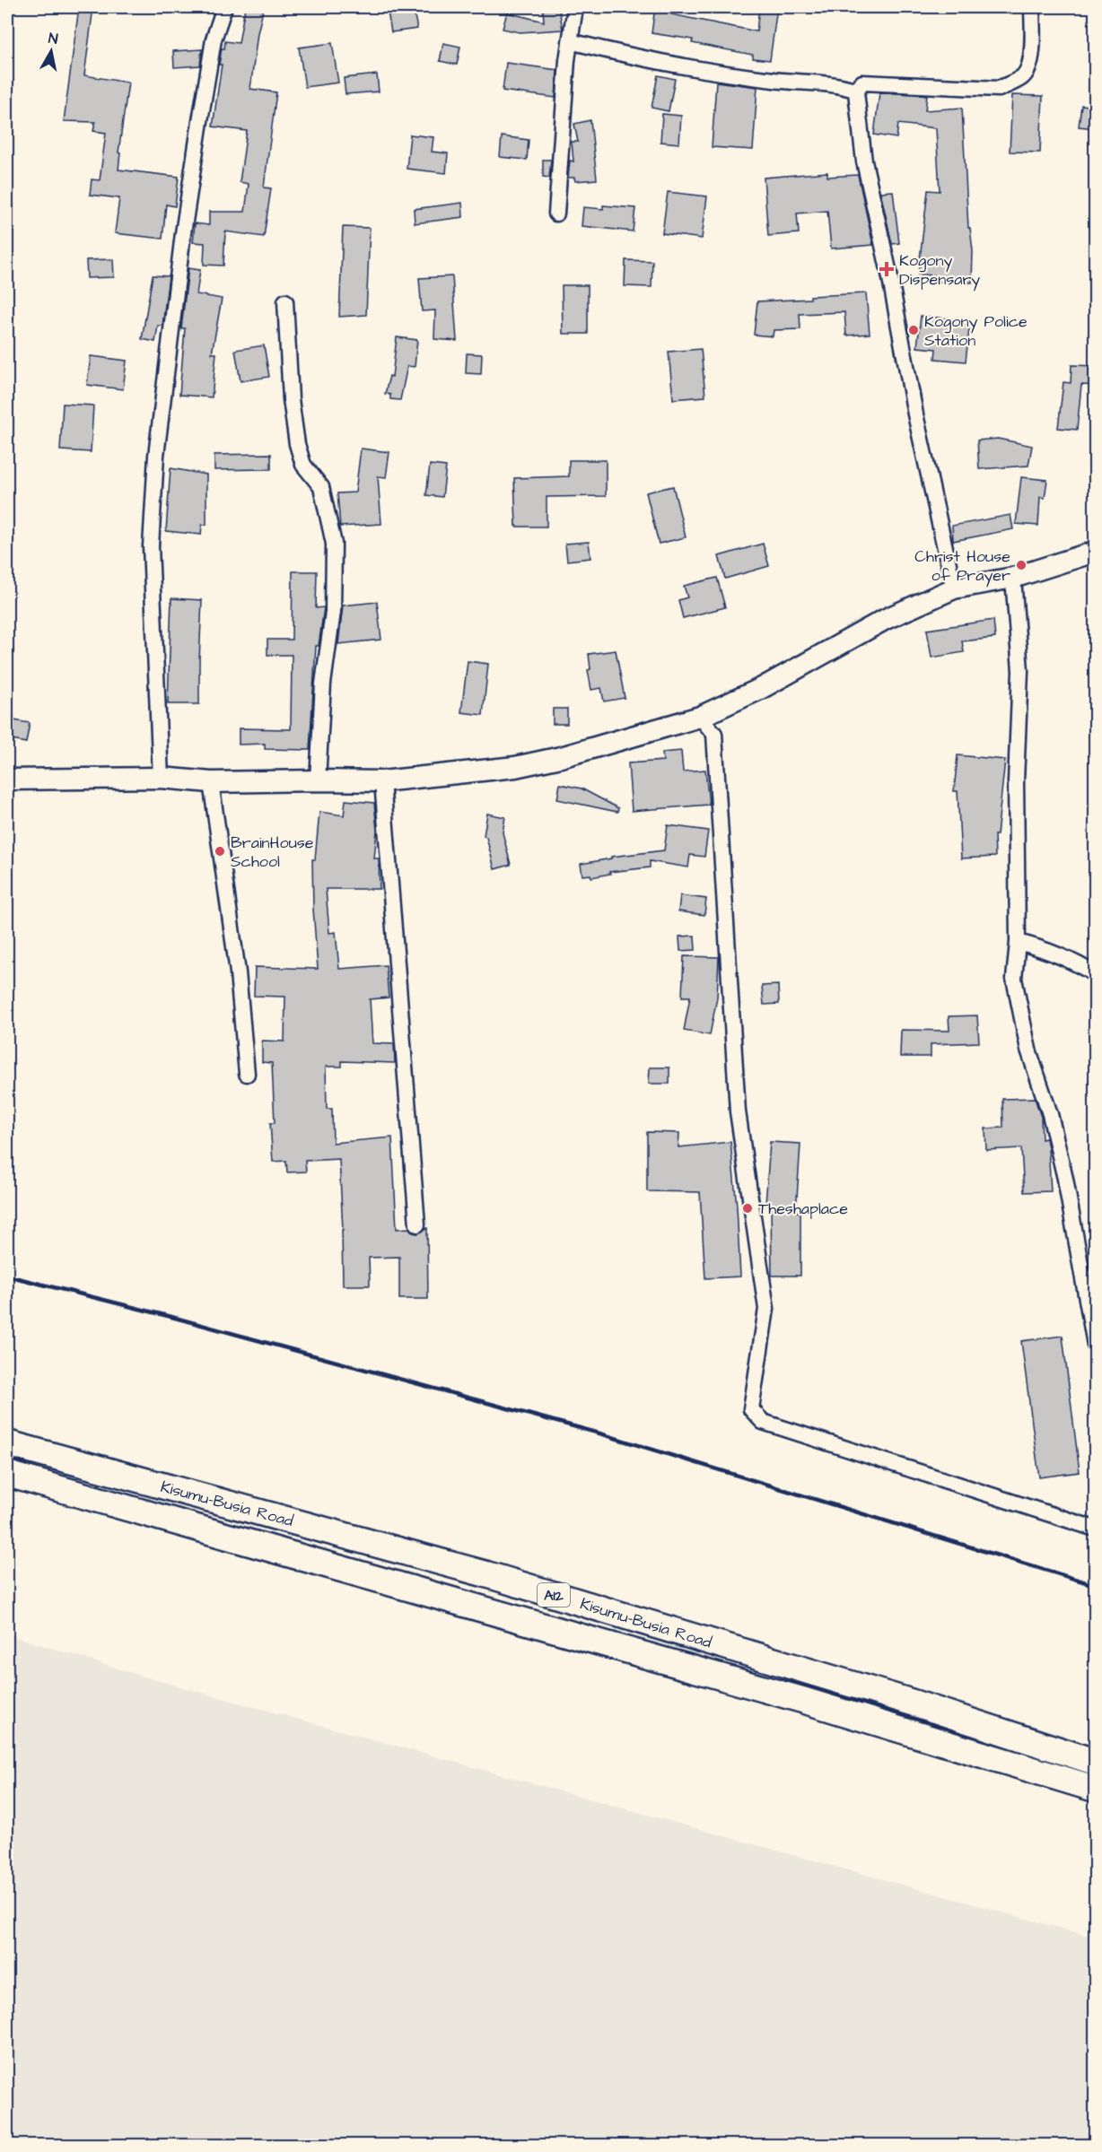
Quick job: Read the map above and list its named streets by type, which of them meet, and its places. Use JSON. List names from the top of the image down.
{
  "streets": {
    "highway": ["Kisumu-Busia Road", "A12"]
  },
  "places": {
    "health": ["Kogony Dispensary"],
    "other": [
      "Kogony Police Station",
      "Christ House of Prayer",
      "BrainHouse School",
      "Theshaplace"
    ]
  },
  "north": "top"
}
